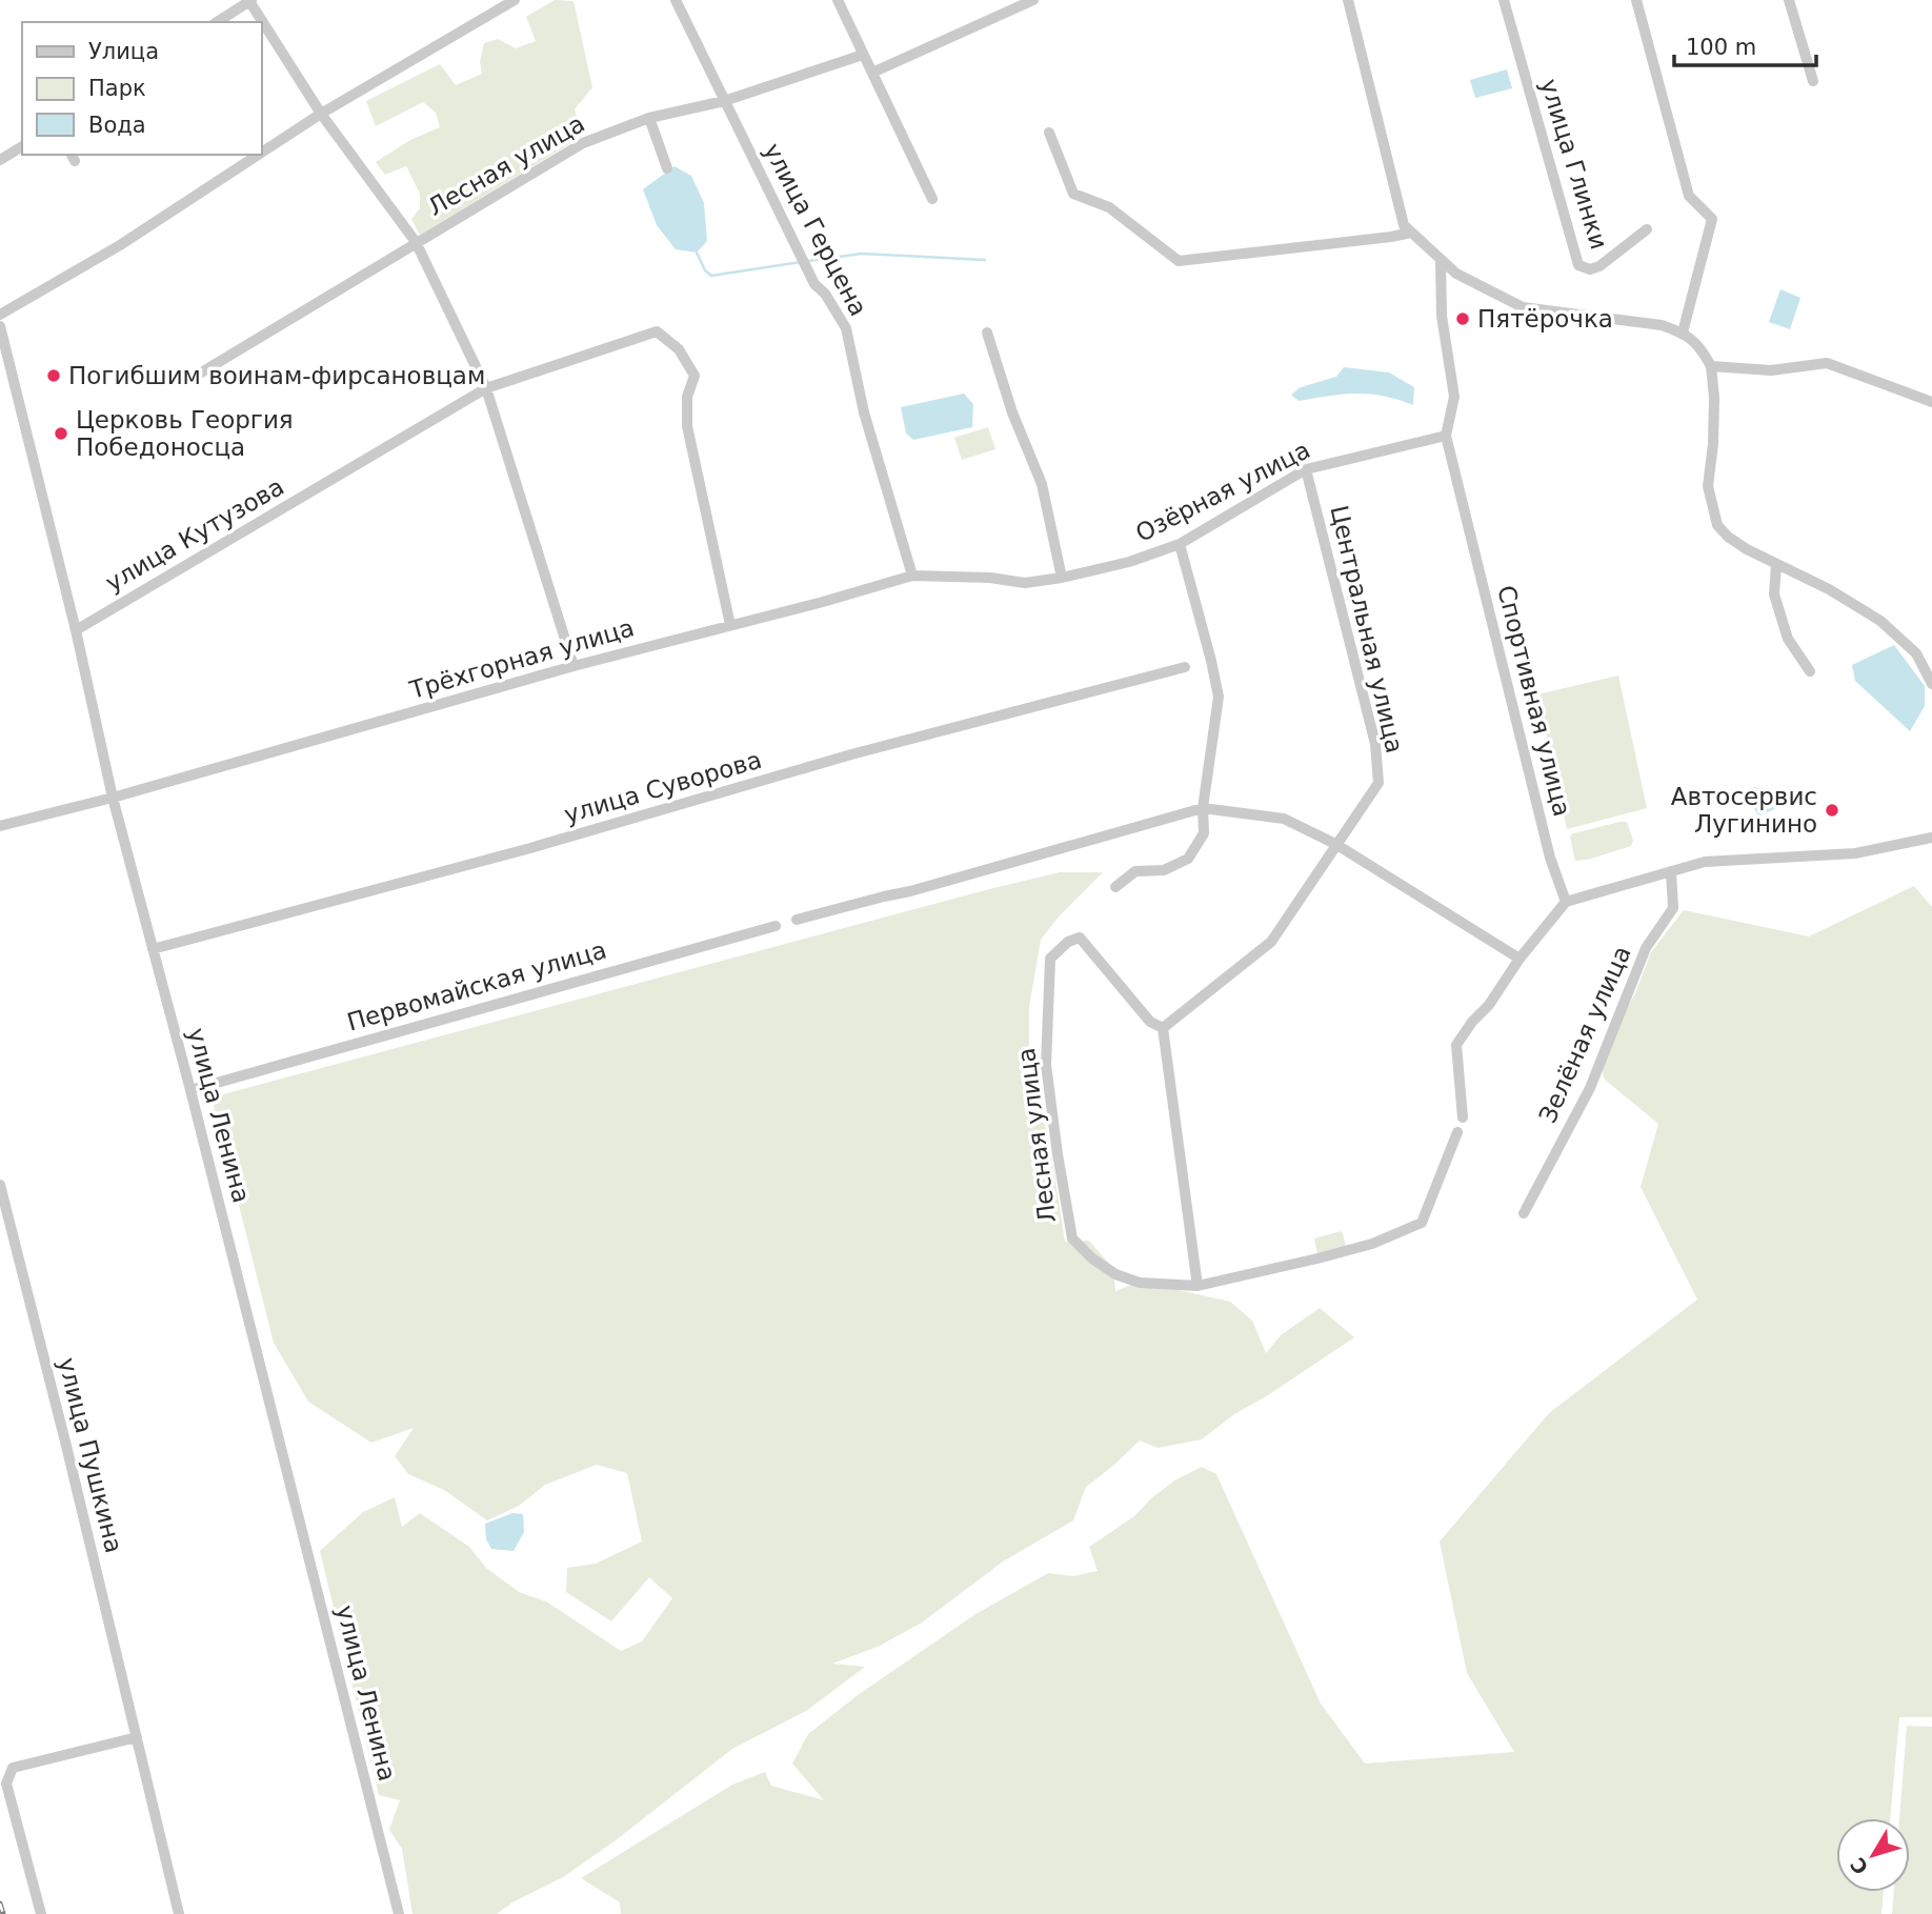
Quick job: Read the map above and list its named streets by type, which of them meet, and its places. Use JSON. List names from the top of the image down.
{
  "streets": {
    "street": [
      "улица Глинки",
      "Лесная улица",
      "улица Герцена",
      "Озёрная улица",
      "улица Кутузова",
      "Центральная улица",
      "Трёхгорная улица",
      "Спортивная улица",
      "улица Суворова",
      "Первомайская улица",
      "Зелёная улица",
      "улица Ленина",
      "улица Пушкина"
    ]
  },
  "crossings": [
    ["Лесная улица", "улица Герцена"],
    ["Лесная улица", "Центральная улица"],
    ["улица Герцена", "Трёхгорная улица"],
    ["Озёрная улица", "Центральная улица"],
    ["Озёрная улица", "Трёхгорная улица"],
    ["Озёрная улица", "Спортивная улица"],
    ["улица Кутузова", "Трёхгорная улица"],
    ["улица Кутузова", "улица Ленина"],
    ["Трёхгорная улица", "улица Ленина"],
    ["улица Суворова", "улица Ленина"],
    ["Первомайская улица", "улица Ленина"]
  ],
  "places": [
    "Пятёрочка",
    "Погибшим воинам-фирсановцам",
    "Церковь Георгия Победоносца",
    "Автосервис Лугинино"
  ],
  "legend": ["Улица", "Парк", "Вода"],
  "scale_bar": "100 m",
  "north": "bottom left"
}
